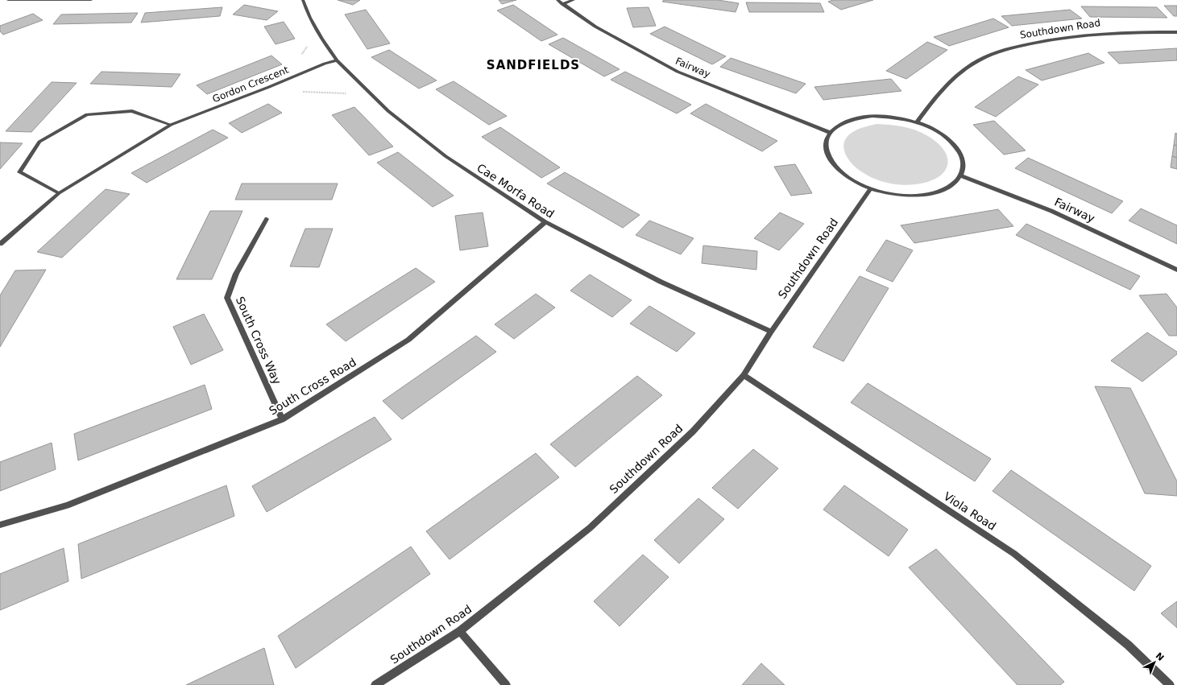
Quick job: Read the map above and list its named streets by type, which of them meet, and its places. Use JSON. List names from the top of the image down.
{
  "streets": {
    "street": [
      "Southdown Road",
      "Fairway",
      "Gordon Crescent",
      "Cae Morfa Road",
      "South Cross Way",
      "South Cross Road",
      "Viola Road"
    ]
  },
  "crossings": [
    ["Southdown Road", "Fairway"],
    ["Southdown Road", "Cae Morfa Road"],
    ["Southdown Road", "Viola Road"],
    ["Gordon Crescent", "Cae Morfa Road"],
    ["Cae Morfa Road", "South Cross Road"],
    ["South Cross Way", "South Cross Road"]
  ],
  "districts": ["SANDFIELDS"],
  "north": "top right"
}
